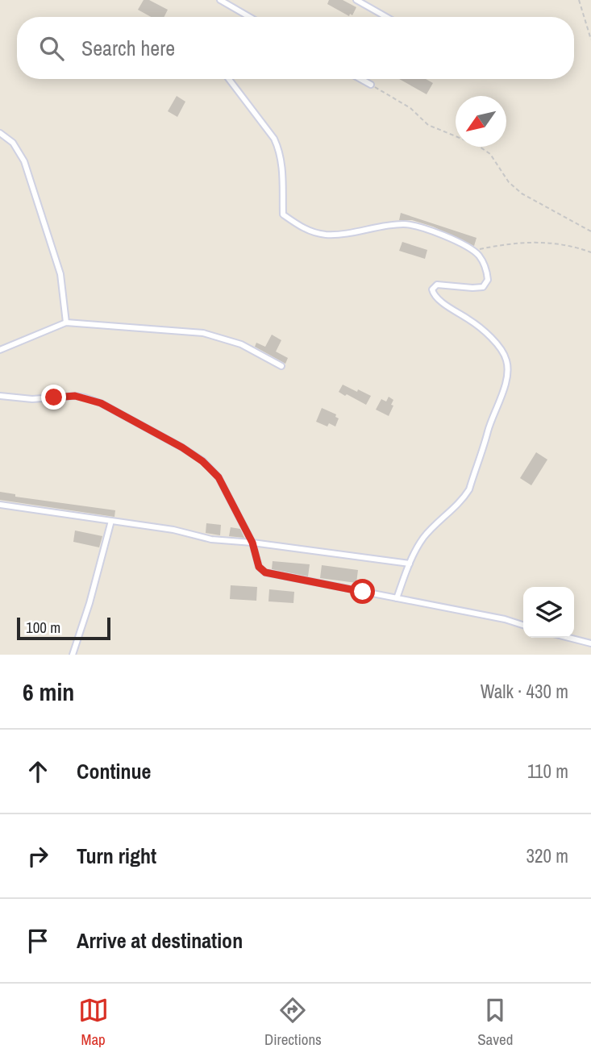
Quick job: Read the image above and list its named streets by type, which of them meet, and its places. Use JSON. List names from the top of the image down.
{
  "scale_bar": "100 m",
  "north": "bottom left",
  "page": {
    "search": "Search here",
    "scale": "100 m",
    "heading": ["6 min", "Walk · 430 m"],
    "list": [
      ["Continue", "110 m"],
      ["Turn right", "320 m"],
      "Arrive at destination"
    ],
    "nav": ["Map", "Directions", "Saved"]
  }
}
